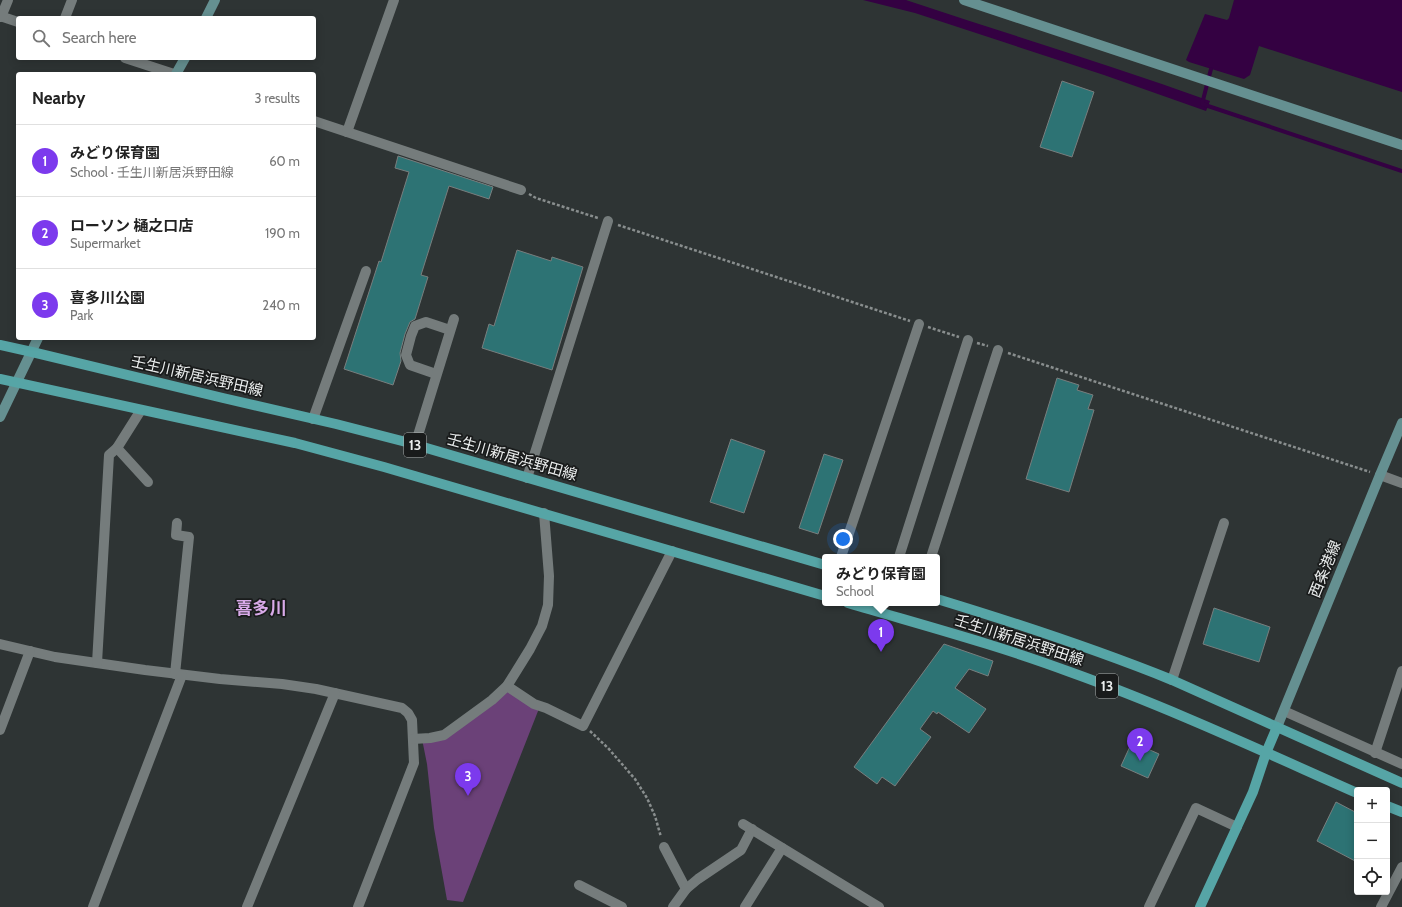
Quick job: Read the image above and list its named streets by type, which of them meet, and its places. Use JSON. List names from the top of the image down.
{
  "streets": {
    "main road": ["壬生川新居浜野田線", "13"],
    "street": ["西条港線"]
  },
  "crossings": [
    ["壬生川新居浜野田線", "西条港線"]
  ],
  "districts": ["喜多川"],
  "page": {
    "search": "Search here",
    "heading": ["Nearby", "3 results"],
    "list": [
      {
        "mark": "1",
        "name": "みどり保育園",
        "note": "School · 壬生川新居浜野田線",
        "value": "60 m"
      },
      {
        "mark": "2",
        "name": "ローソン 樋之口店",
        "note": "Supermarket",
        "value": "190 m"
      },
      {
        "mark": "3",
        "name": "喜多川公園",
        "note": "Park",
        "value": "240 m"
      }
    ],
    "popup": ["みどり保育園", "School"],
    "pins": ["1", "2", "3"],
    "map_buttons": ["+", "−"]
  }
}
